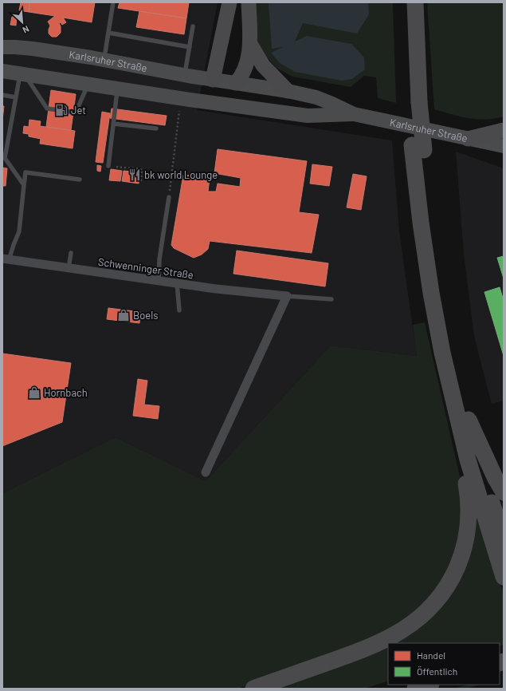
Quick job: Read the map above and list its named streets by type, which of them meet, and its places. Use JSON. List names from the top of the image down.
{
  "streets": {
    "main road": ["Karlsruher Straße"],
    "street": ["Schwenninger Straße"]
  },
  "places": {
    "fuel station": ["Jet"],
    "restaurant": ["bk world Lounge"],
    "shop": ["Boels", "Hornbach"]
  },
  "legend": ["Handel", "Öffentlich"],
  "north": "bottom right"
}
